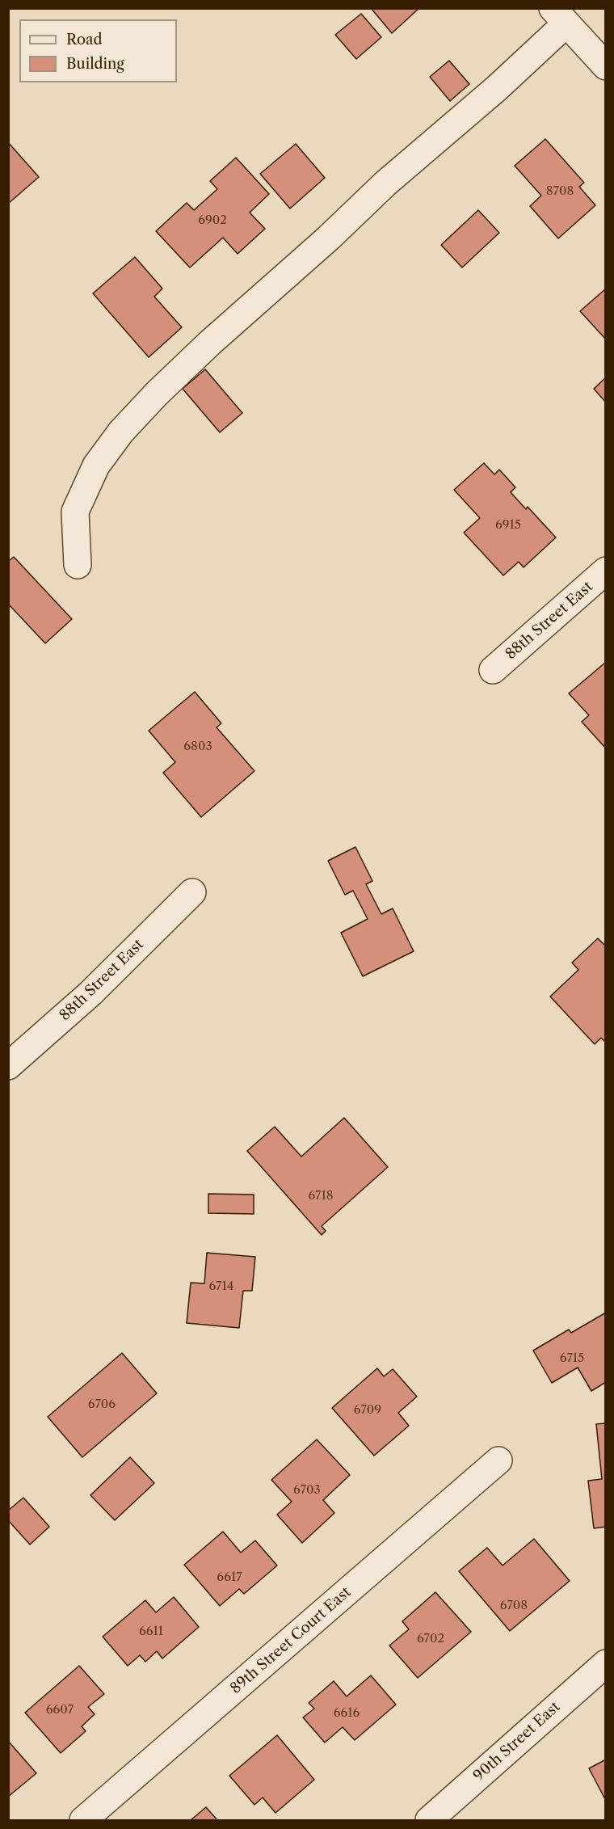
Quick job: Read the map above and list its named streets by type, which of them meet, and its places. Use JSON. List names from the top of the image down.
{
  "streets": {
    "street": ["88th Street East", "89th Street Court East", "90th Street East"]
  },
  "house_numbers": [
    "8708",
    "6902",
    "6915",
    "6803",
    "6718",
    "6714",
    "6715",
    "6706",
    "6709",
    "6703",
    "6617",
    "6708",
    "6611",
    "6702",
    "6607",
    "6616"
  ],
  "legend": ["Road", "Building"]
}
